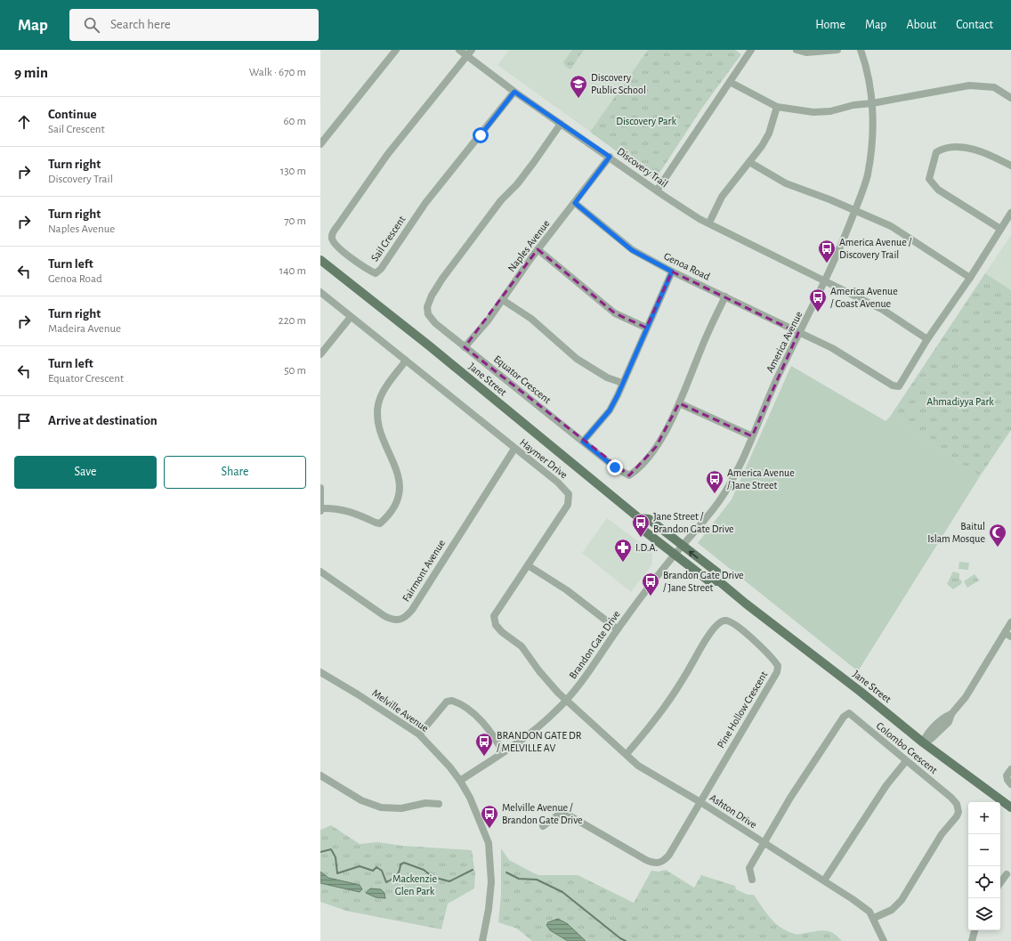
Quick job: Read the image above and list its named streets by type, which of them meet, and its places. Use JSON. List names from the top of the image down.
{
  "streets": {
    "main road": ["Jane Street"],
    "street": [
      "Discovery Trail",
      "Sail Crescent",
      "Naples Avenue",
      "Genoa Road",
      "America Avenue",
      "Equator Crescent",
      "Haymer Drive",
      "Fairmont Avenue",
      "Brandon Gate Drive",
      "Pine Hollow Crescent",
      "Melville Avenue",
      "Colombo Crescent",
      "Ashton Drive"
    ]
  },
  "crossings": [
    ["Discovery Trail", "Sail Crescent"],
    ["Discovery Trail", "Naples Avenue"],
    ["Discovery Trail", "Genoa Road"],
    ["Discovery Trail", "America Avenue"],
    ["Discovery Trail", "Equator Crescent"],
    ["Naples Avenue", "Genoa Road"],
    ["Naples Avenue", "Equator Crescent"],
    ["Genoa Road", "America Avenue"],
    ["Genoa Road", "Equator Crescent"],
    ["America Avenue", "Jane Street"],
    ["America Avenue", "Brandon Gate Drive"],
    ["Jane Street", "Brandon Gate Drive"],
    ["Haymer Drive", "Fairmont Avenue"],
    ["Haymer Drive", "Brandon Gate Drive"],
    ["Haymer Drive", "Ashton Drive"],
    ["Brandon Gate Drive", "Melville Avenue"],
    ["Brandon Gate Drive", "Ashton Drive"],
    ["Pine Hollow Crescent", "Ashton Drive"],
    ["Colombo Crescent", "Ashton Drive"]
  ],
  "parks": ["Discovery Park", "Ahmadiyya Park", "Mackenzie Glen Park"],
  "places": {
    "school or university": ["Discovery Public School"],
    "bus stop": [
      "America Avenue / Discovery Trail",
      "America Avenue / Coast Avenue",
      "America Avenue / Jane Street",
      "Jane Street / Brandon Gate Drive",
      "Brandon Gate Drive / Jane Street",
      "BRANDON GATE DR / MELVILLE AV",
      "Melville Avenue / Brandon Gate Drive"
    ],
    "mosque": ["Baitul Islam Mosque"],
    "pharmacy": ["I.D.A."]
  },
  "page": {
    "header": "Map",
    "search": "Search here",
    "nav": [
      "Home",
      "Map",
      "About",
      "Contact"
    ],
    "heading": ["9 min", "Walk · 670 m"],
    "list": [
      ["Continue", "Sail Crescent", "60 m"],
      ["Turn right", "Discovery Trail", "130 m"],
      ["Turn right", "Naples Avenue", "70 m"],
      ["Turn left", "Genoa Road", "140 m"],
      ["Turn right", "Madeira Avenue", "220 m"],
      ["Turn left", "Equator Crescent", "50 m"],
      "Arrive at destination"
    ],
    "buttons": ["Save", "Share"],
    "map_buttons": ["+", "−"]
  }
}
